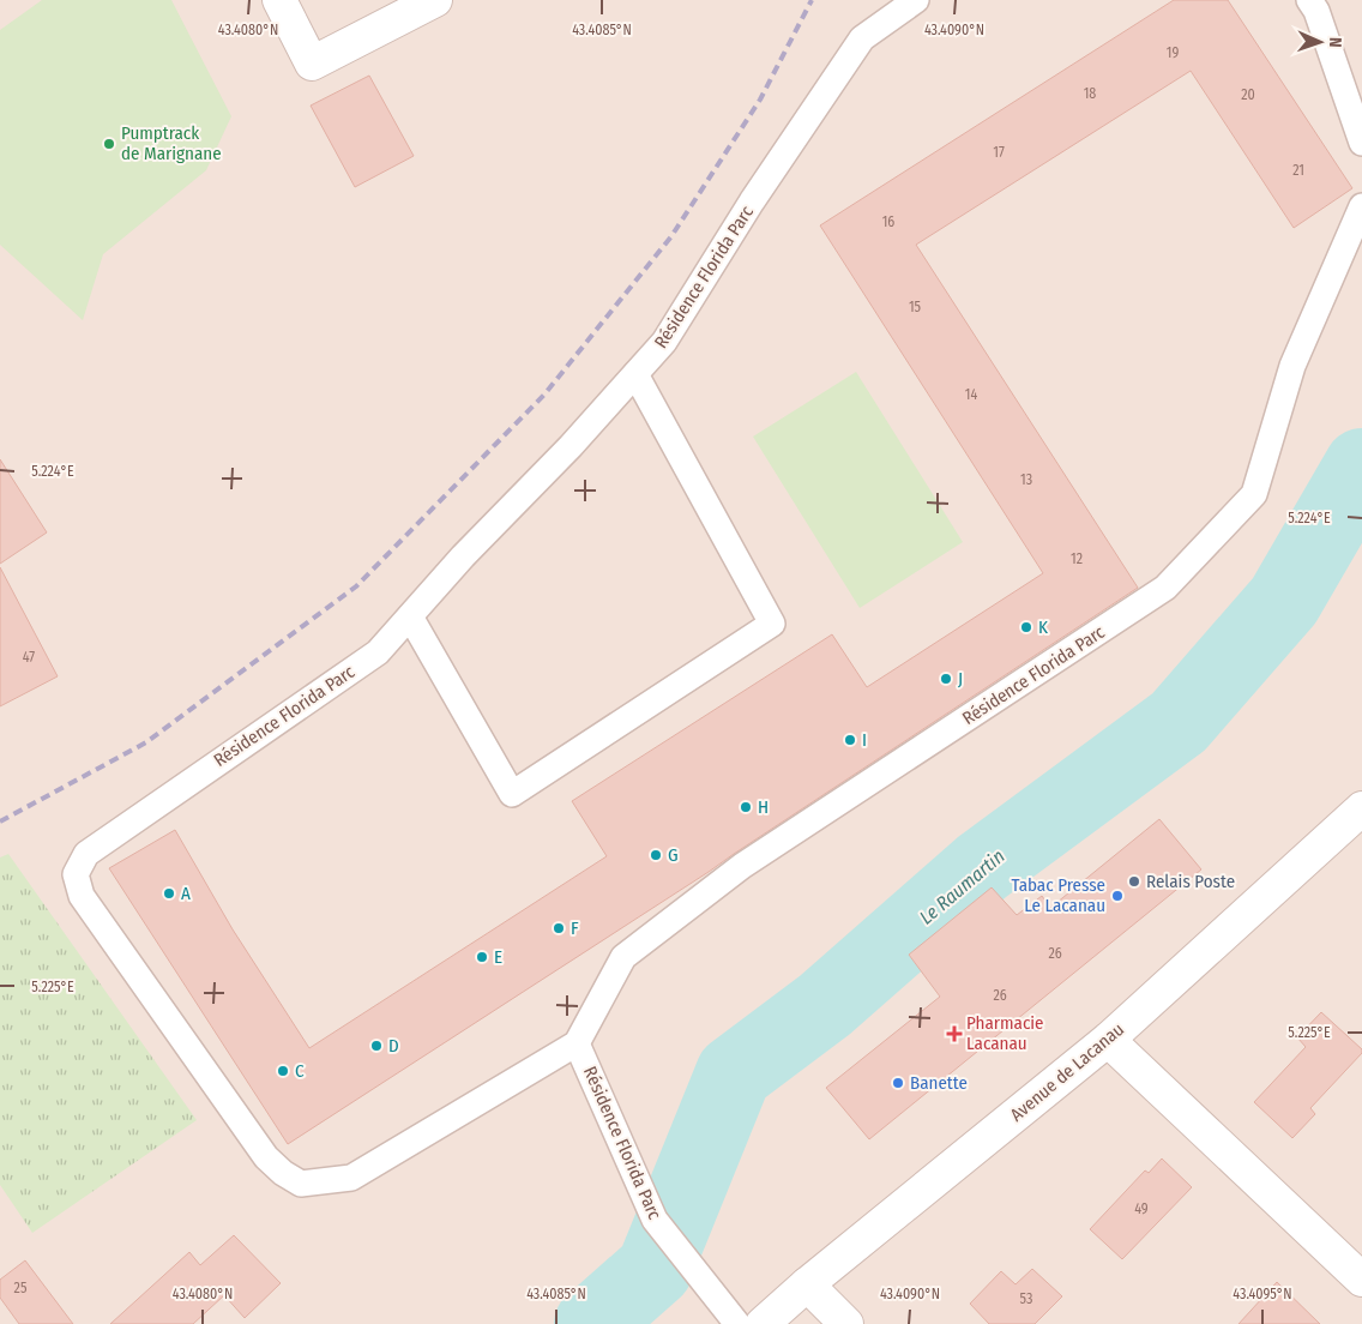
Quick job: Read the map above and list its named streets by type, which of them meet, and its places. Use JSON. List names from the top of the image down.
{
  "streets": {
    "street": ["Avenue de Lacanau"],
    "lane": ["Résidence Florida Parc"]
  },
  "water": ["Le Raumartin"],
  "places": {
    "other": [
      "Pumptrack de Marignane",
      "K",
      "J",
      "I",
      "H",
      "G",
      "Relais Poste",
      "A",
      "Tabac Presse Le Lacanau",
      "F",
      "E",
      "D",
      "C",
      "Banette"
    ],
    "health": ["Pharmacie Lacanau"]
  },
  "house_numbers": [
    "19",
    "18",
    "20",
    "17",
    "21",
    "16",
    "15",
    "14",
    "13",
    "12",
    "47",
    "26",
    "26",
    "49",
    "25",
    "53"
  ],
  "north": "right",
  "coordinates": [
    "43.4080°N",
    "43.4085°N",
    "43.4090°N",
    "5.224°E",
    "5.225°E",
    "43.4095°N"
  ]
}
